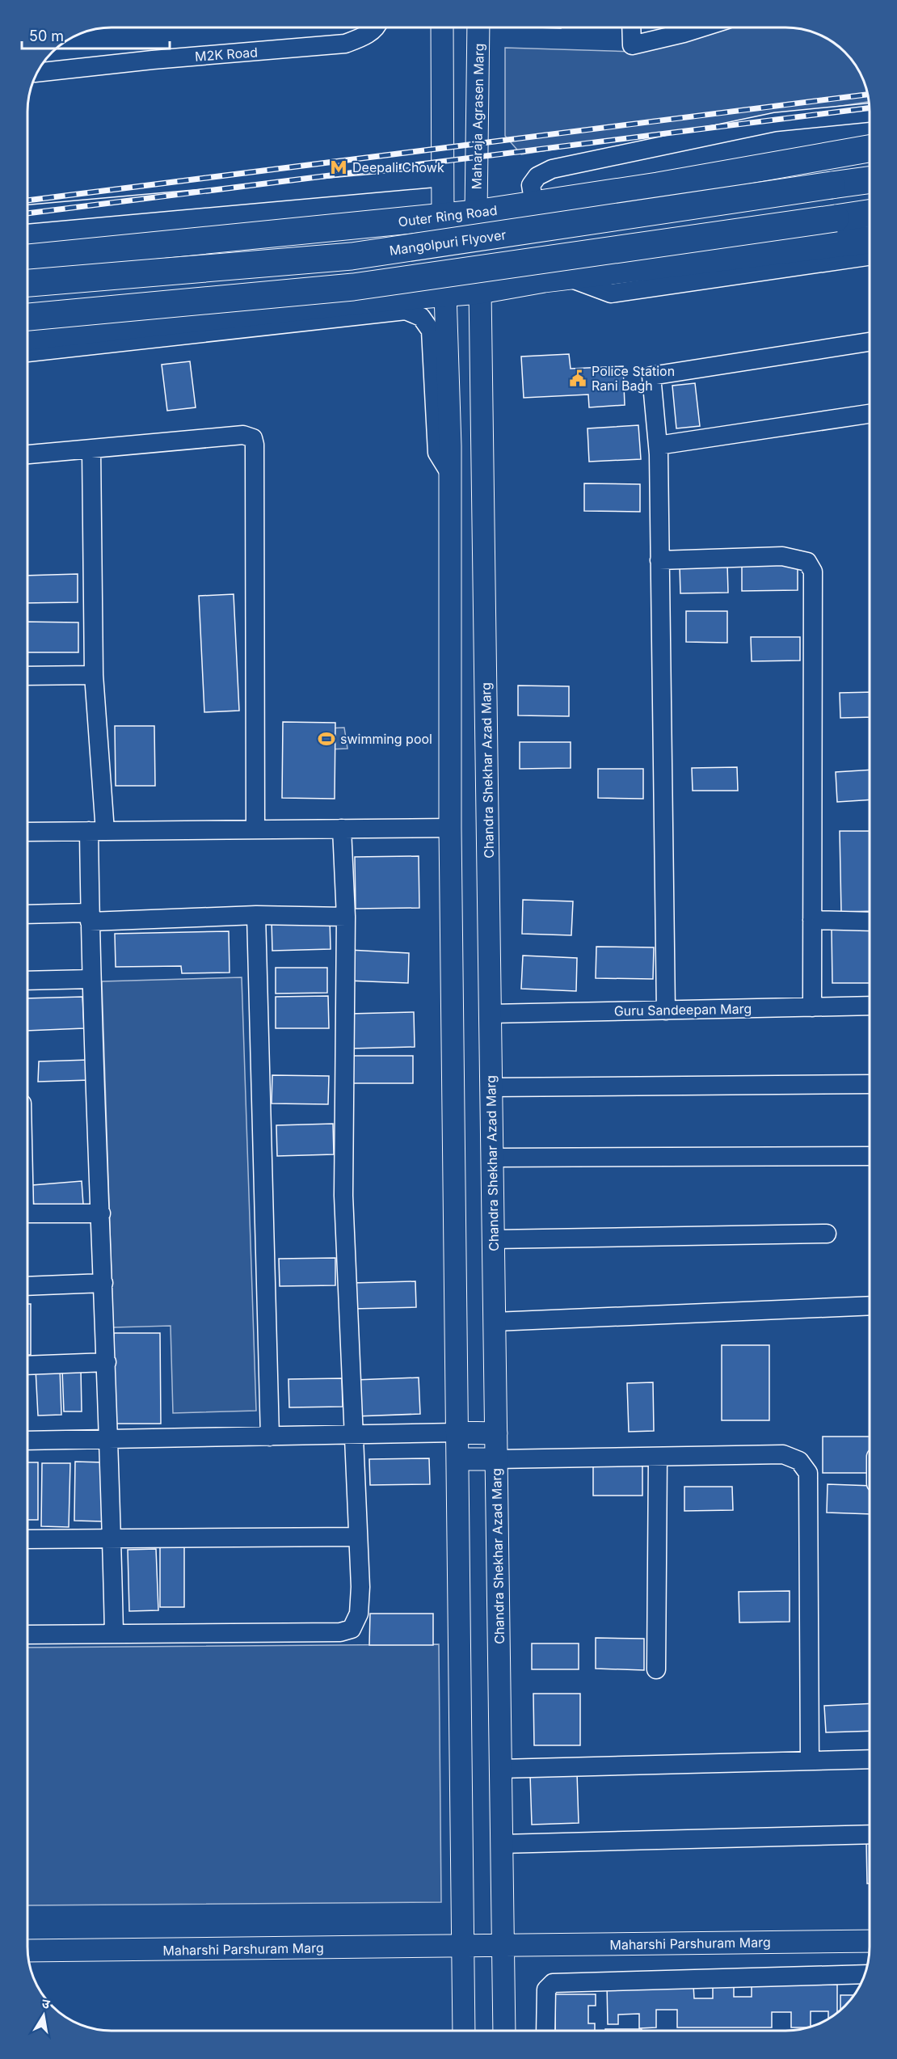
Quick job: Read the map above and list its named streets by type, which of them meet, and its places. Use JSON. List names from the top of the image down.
{
  "streets": {
    "main road": ["Outer Ring Road", "Mangolpuri Flyover"],
    "street": [
      "M2K Road",
      "Maharaja Agrasen Marg",
      "Chandra Shekhar Azad Marg",
      "Guru Sandeepan Marg",
      "Maharshi Parshuram Marg"
    ]
  },
  "crossings": [
    ["Maharaja Agrasen Marg", "Outer Ring Road"],
    ["Chandra Shekhar Azad Marg", "Guru Sandeepan Marg"],
    ["Chandra Shekhar Azad Marg", "Maharshi Parshuram Marg"]
  ],
  "places": {
    "metro station": ["Deepali Chowk"],
    "public building": ["Police Station Rani Bagh"],
    "sports": ["swimming pool"]
  },
  "scale_bar": "50 m",
  "north": "top"
}
